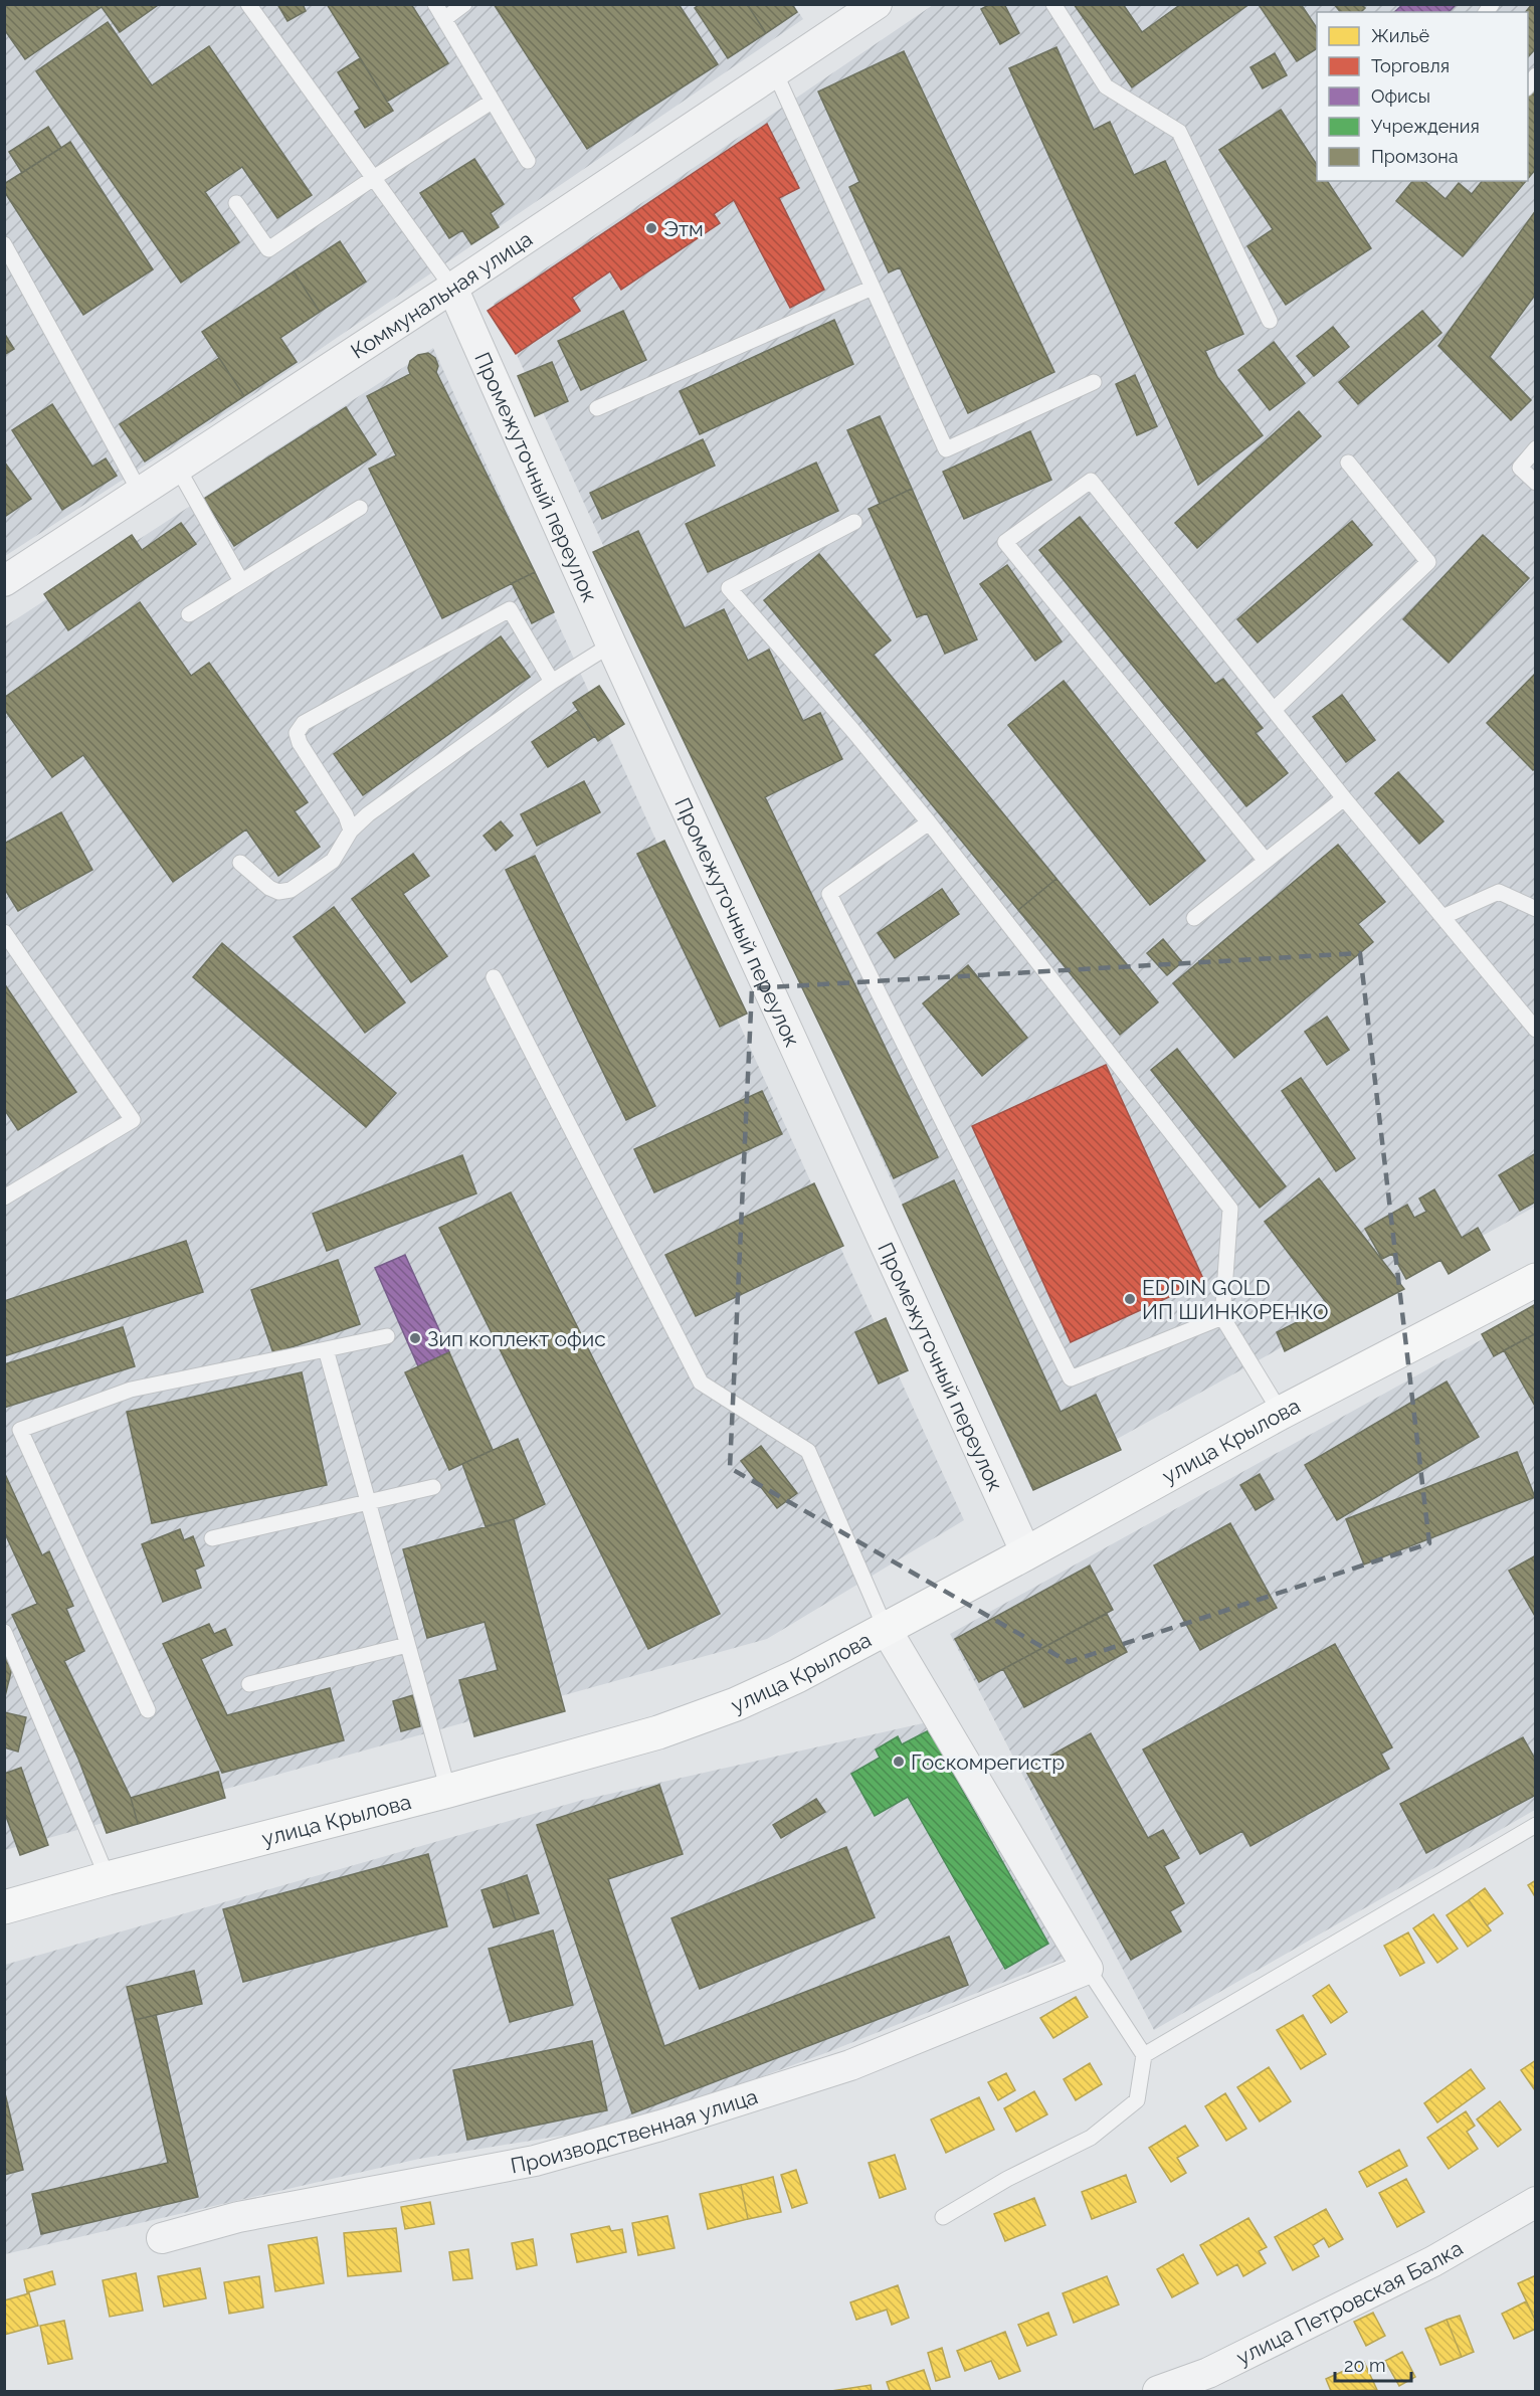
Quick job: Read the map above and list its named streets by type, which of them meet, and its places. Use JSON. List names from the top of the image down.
{
  "streets": {
    "main road": ["улица Крылова"],
    "street": [
      "Коммунальная улица",
      "Промежуточный переулок",
      "Производственная улица",
      "улица Петровская Балка"
    ]
  },
  "crossings": [
    ["Коммунальная улица", "Промежуточный переулок"],
    ["Промежуточный переулок", "улица Крылова"]
  ],
  "places": [
    "Этм",
    "EDDIN GOLD ИП ШИНКОРЕНКО",
    "Зип коплект офис",
    "Госкомрегистр"
  ],
  "legend": [
    "Жильё",
    "Торговля",
    "Офисы",
    "Учреждения",
    "Промзона"
  ],
  "scale_bar": "20 m"
}
